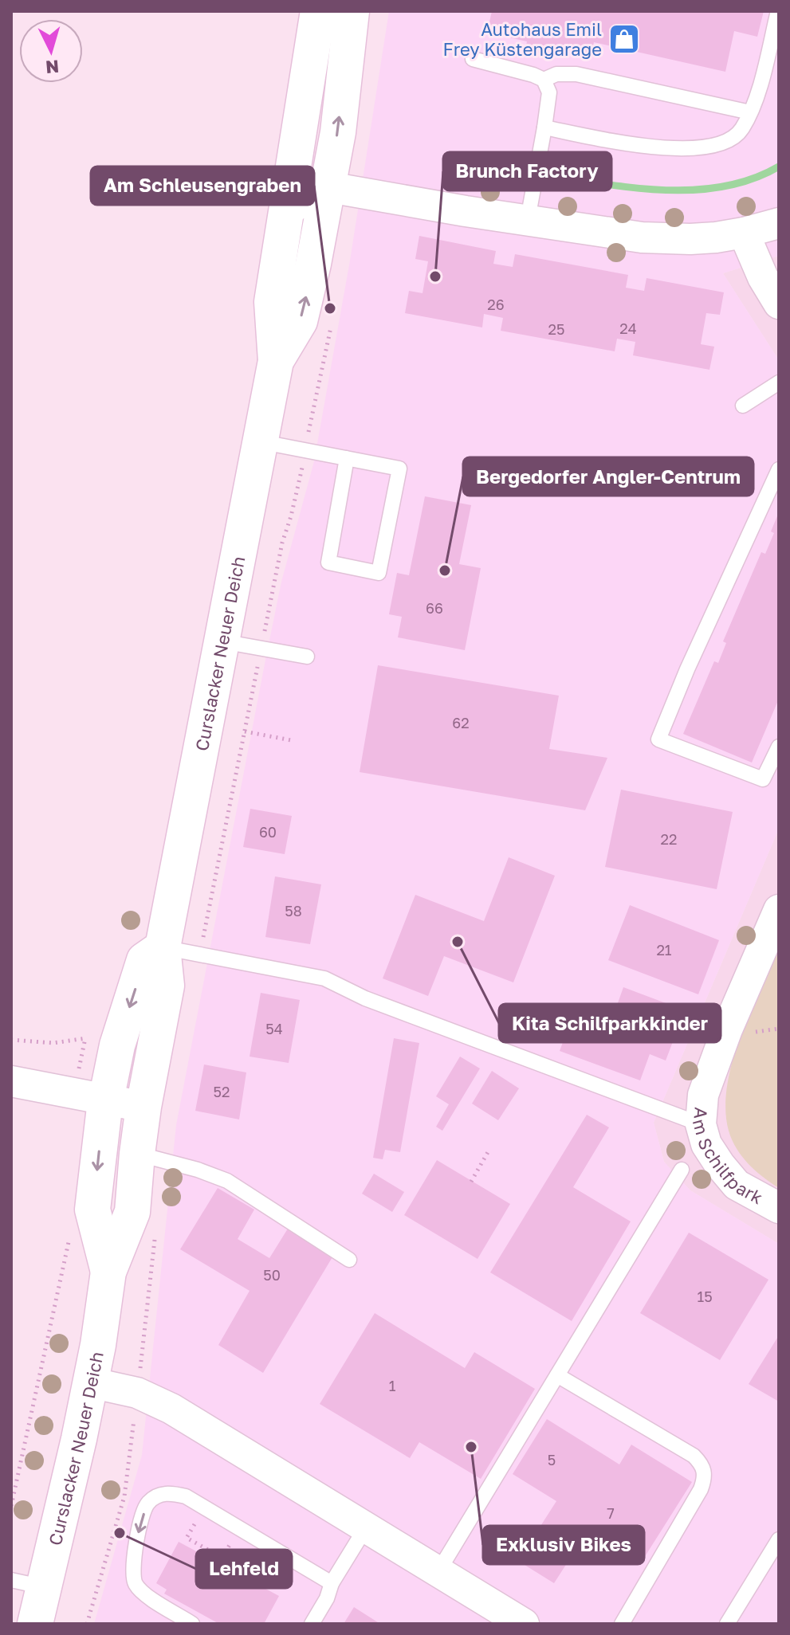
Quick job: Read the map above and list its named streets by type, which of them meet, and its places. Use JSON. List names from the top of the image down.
{
  "streets": {
    "main road": ["Curslacker Neuer Deich"],
    "street": ["Am Schilfpark"]
  },
  "places": {
    "shop": ["Autohaus Emil Frey Küstengarage"],
    "other": [
      "Brunch Factory",
      "Am Schleusengraben",
      "Bergedorfer Angler-Centrum",
      "Kita Schilfparkkinder",
      "Exklusiv Bikes",
      "Lehfeld"
    ]
  },
  "house_numbers": [
    "26",
    "24",
    "25",
    "66",
    "62",
    "60",
    "22",
    "58",
    "21",
    "54",
    "52",
    "50",
    "15",
    "1",
    "5",
    "7"
  ],
  "north": "bottom"
}
